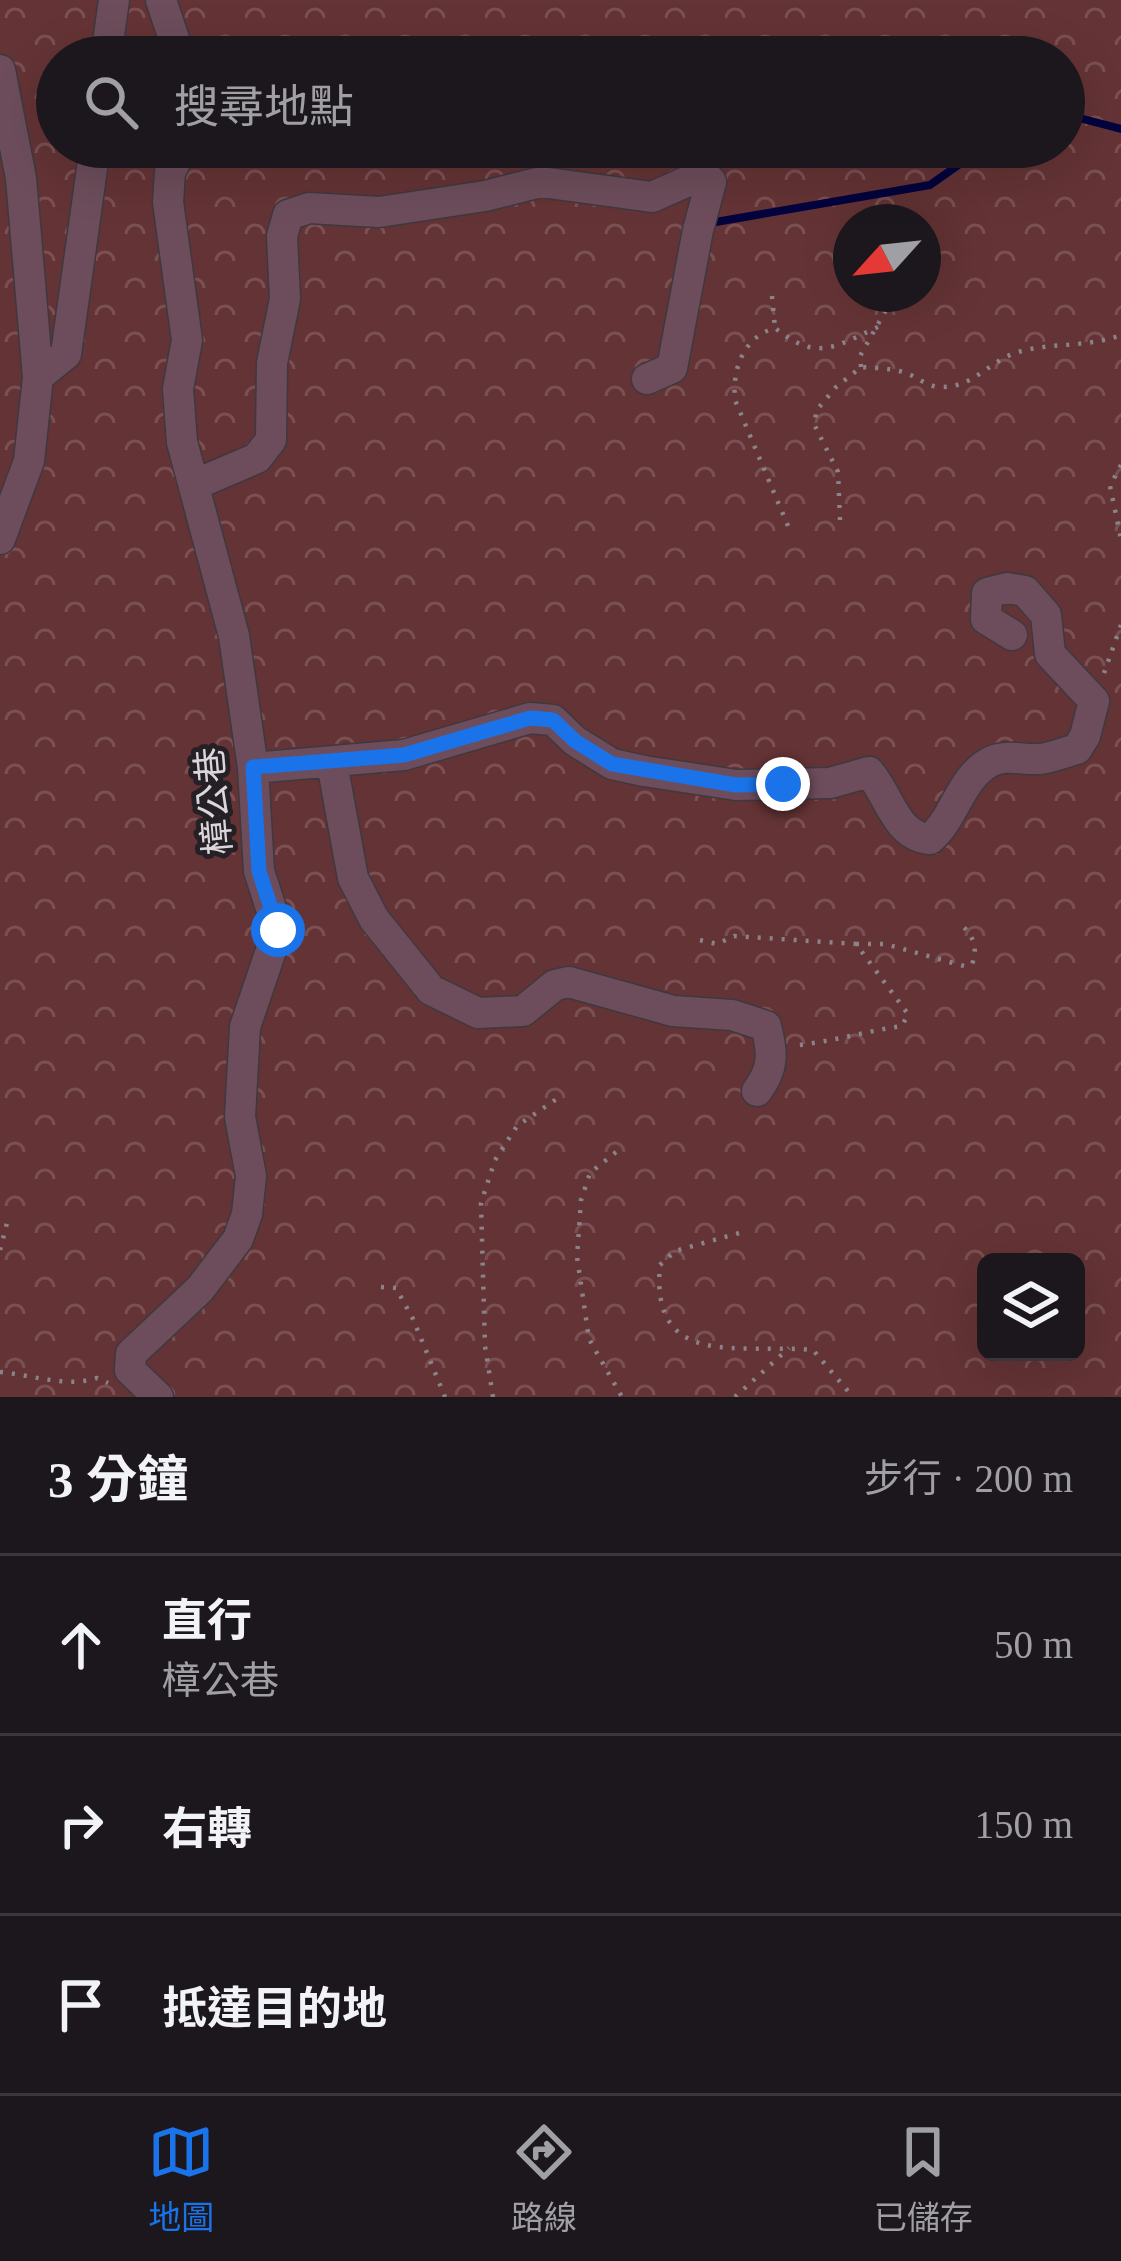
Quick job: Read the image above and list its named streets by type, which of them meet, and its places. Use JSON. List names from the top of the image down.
{
  "streets": {
    "street": ["樟公巷"]
  },
  "north": "bottom left",
  "page": {
    "search": "搜尋地點",
    "heading": ["3 分鐘", "步行 · 200 m"],
    "list": [
      ["直行", "樟公巷", "50 m"],
      ["右轉", "150 m"],
      "抵達目的地"
    ],
    "nav": ["地圖", "路線", "已儲存"]
  }
}
